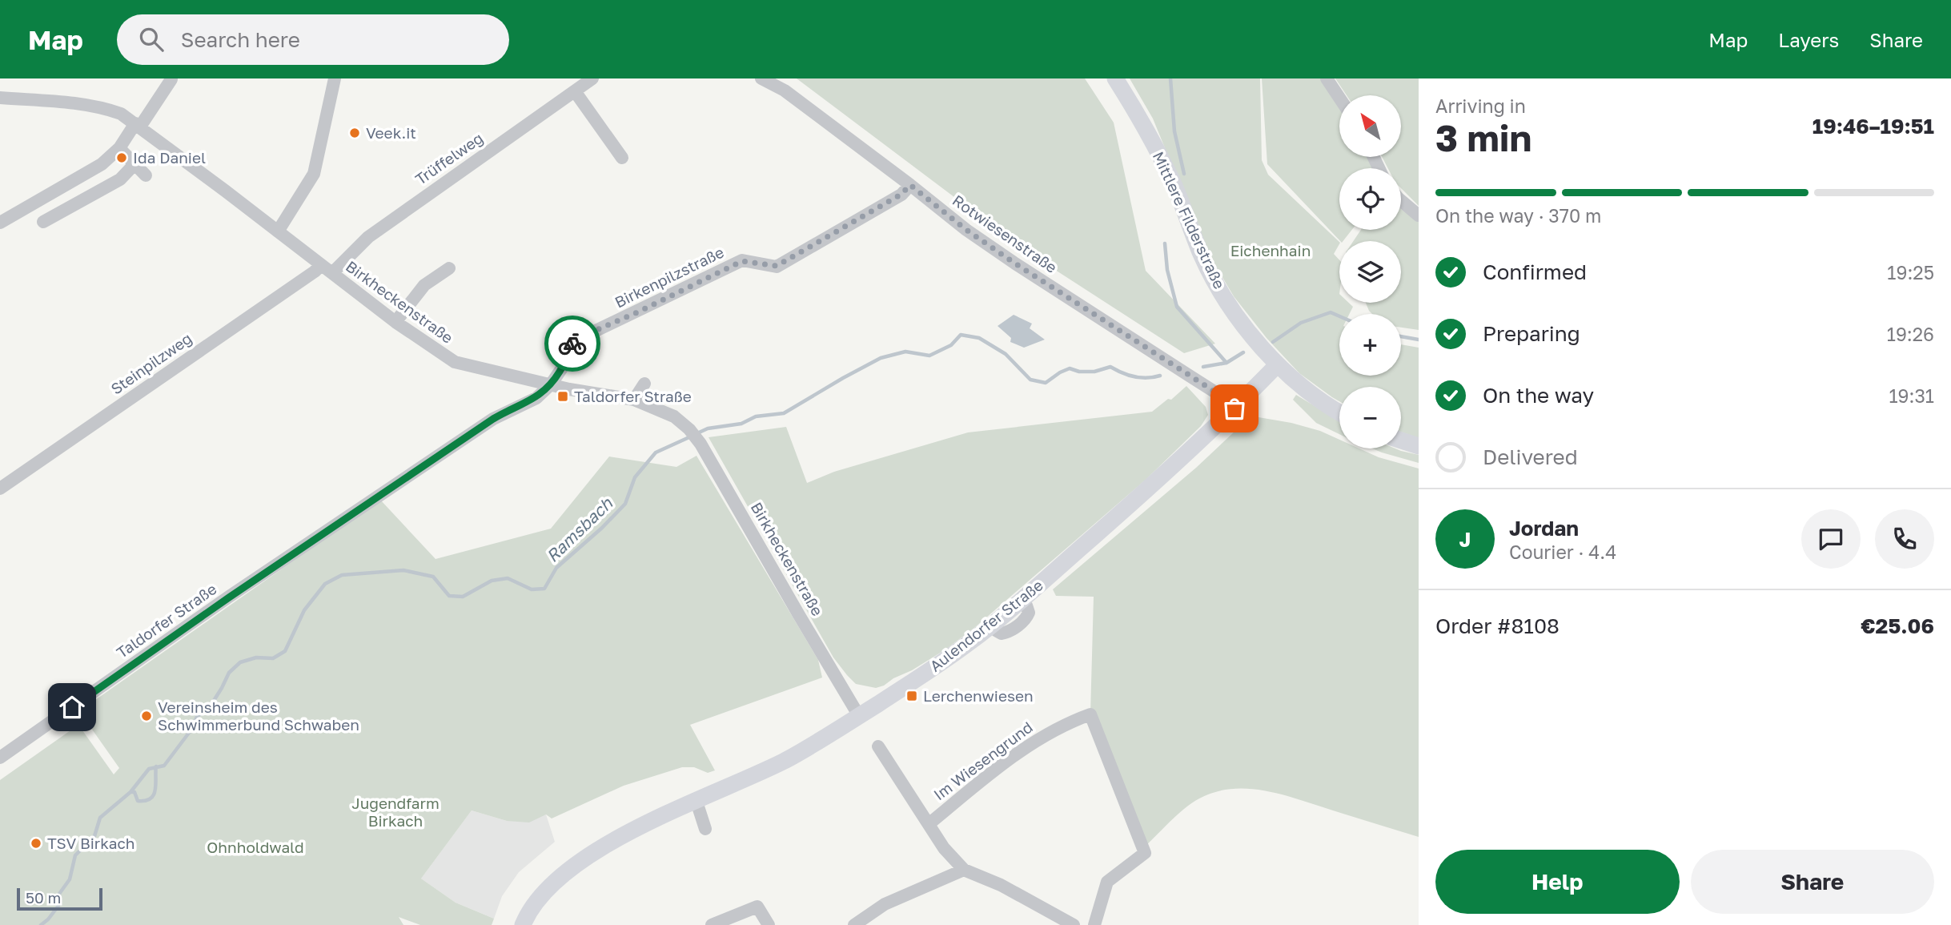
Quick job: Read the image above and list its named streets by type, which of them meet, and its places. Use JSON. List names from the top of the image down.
{
  "streets": {
    "main road": ["Mittlere Filderstraße", "Aulendorfer Straße"],
    "street": [
      "Trüffelweg",
      "Rotwiesenstraße",
      "Birkenpilzstraße",
      "Birkheckenstraße",
      "Steinpilzweg",
      "Taldorfer Straße",
      "Im Wiesengrund"
    ]
  },
  "crossings": [
    ["Trüffelweg", "Birkheckenstraße"],
    ["Mittlere Filderstraße", "Aulendorfer Straße"],
    ["Rotwiesenstraße", "Birkenpilzstraße"],
    ["Rotwiesenstraße", "Aulendorfer Straße"],
    ["Birkenpilzstraße", "Birkheckenstraße"],
    ["Birkenpilzstraße", "Taldorfer Straße"],
    ["Birkheckenstraße", "Steinpilzweg"],
    ["Birkheckenstraße", "Taldorfer Straße"],
    ["Birkheckenstraße", "Aulendorfer Straße"]
  ],
  "water": ["Ramsbach"],
  "parks": ["Eichenhain", "Jugendfarm Birkach", "Ohnholdwald"],
  "places": {
    "other": [
      "Veek.it",
      "Ida Daniel",
      "Vereinsheim des Schwimmerbund Schwaben",
      "TSV Birkach"
    ],
    "transit": ["Taldorfer Straße", "Lerchenwiesen"]
  },
  "scale_bar": "50 m",
  "north": "top left",
  "page": {
    "header": "Map",
    "search": "Search here",
    "nav": ["Map", "Layers", "Share"],
    "heading": ["3 min", "Arriving in", "19:46–19:51"],
    "panel": [
      "Jordan",
      "Courier · 4.4",
      "Order #8108",
      "€25.06"
    ],
    "map_buttons": ["+", "−"],
    "bar": "On the way · 370 m",
    "list": [
      ["Confirmed", "19:25"],
      ["Preparing", "19:26"],
      ["On the way", "19:31"],
      "Delivered"
    ],
    "round": "J",
    "buttons": ["Help", "Share"],
    "scale": "50 m"
  }
}
